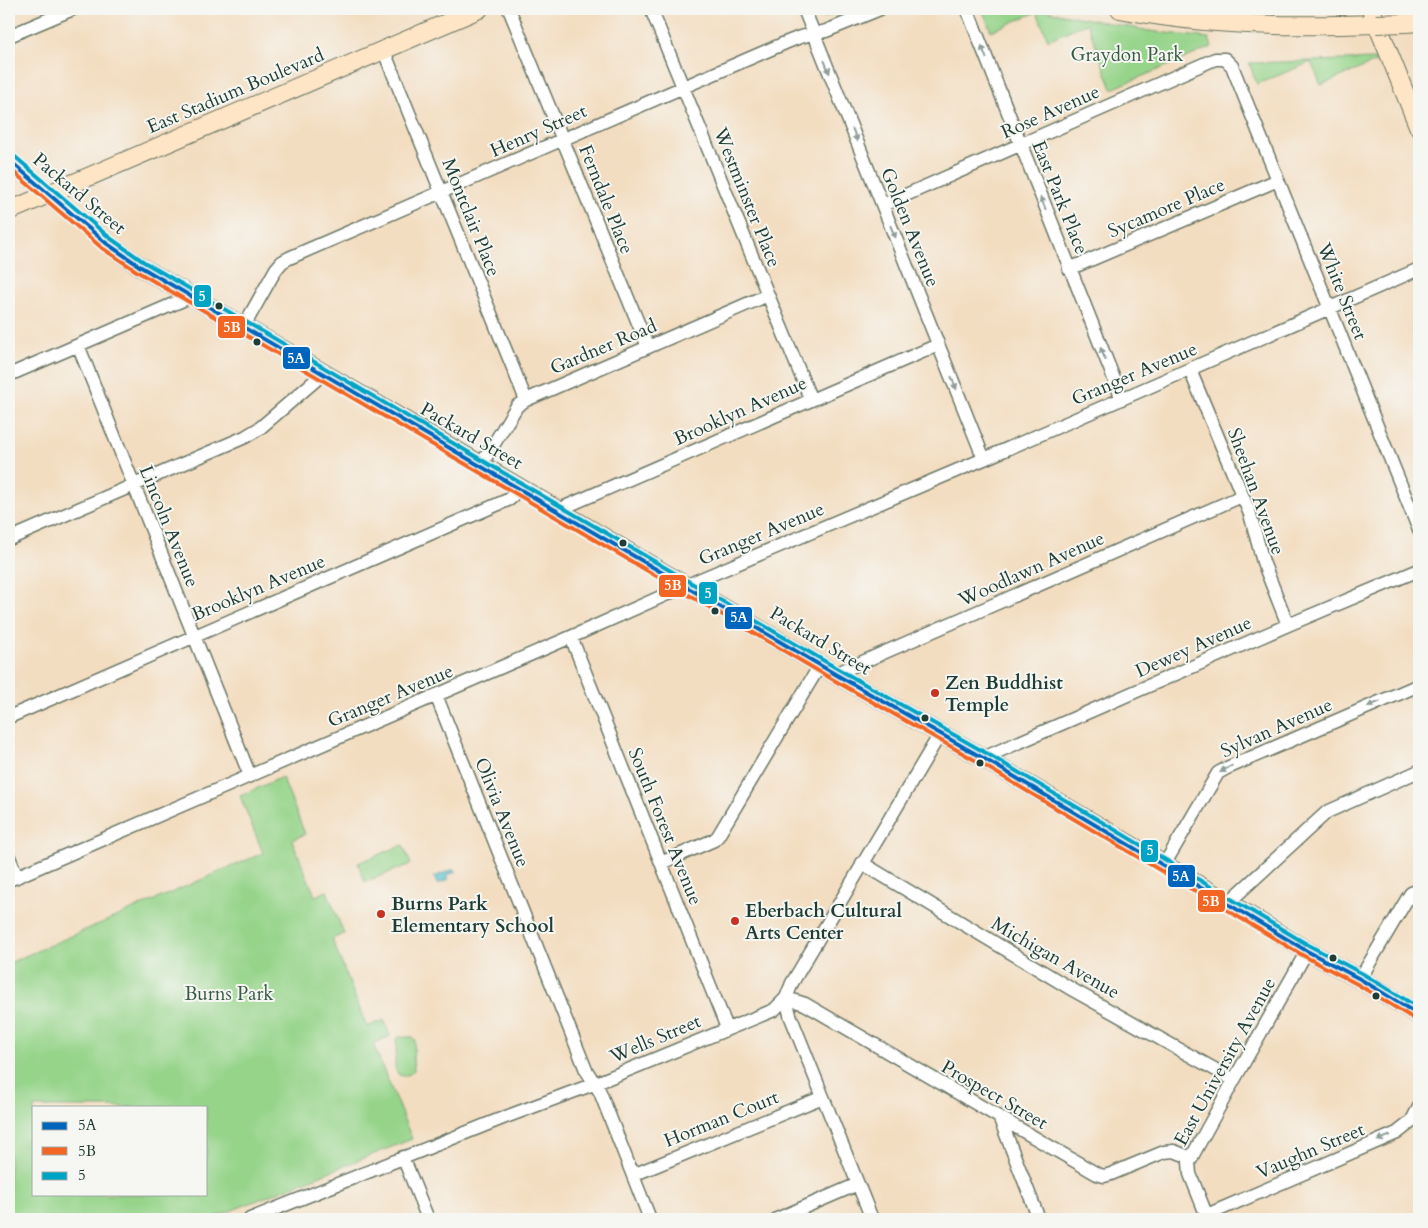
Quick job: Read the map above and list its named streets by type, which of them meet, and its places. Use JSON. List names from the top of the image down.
{
  "streets": {
    "main road": ["East Stadium Boulevard", "Packard Street"],
    "street": [
      "Rose Avenue",
      "Henry Street",
      "Westminster Place",
      "East Park Place",
      "Ferndale Place",
      "Sycamore Place",
      "Montclair Place",
      "Golden Avenue",
      "White Street",
      "Gardner Road",
      "Granger Avenue",
      "Brooklyn Avenue",
      "Sheehan Avenue",
      "Lincoln Avenue",
      "Woodlawn Avenue",
      "Dewey Avenue",
      "Sylvan Avenue",
      "Olivia Avenue",
      "South Forest Avenue",
      "Michigan Avenue",
      "Wells Street",
      "East University Avenue",
      "Prospect Street",
      "Horman Court",
      "Vaughn Street"
    ]
  },
  "crossings": [
    ["East Stadium Boulevard", "Packard Street"],
    ["East Stadium Boulevard", "Montclair Place"],
    ["Rose Avenue", "East Park Place"],
    ["Rose Avenue", "Golden Avenue"],
    ["Rose Avenue", "White Street"],
    ["Henry Street", "Packard Street"],
    ["Henry Street", "Westminster Place"],
    ["Henry Street", "Ferndale Place"],
    ["Henry Street", "Montclair Place"],
    ["Henry Street", "Golden Avenue"],
    ["Packard Street", "Gardner Road"],
    ["Packard Street", "Granger Avenue"],
    ["Packard Street", "Brooklyn Avenue"],
    ["Packard Street", "Woodlawn Avenue"],
    ["Packard Street", "Dewey Avenue"],
    ["Packard Street", "Sylvan Avenue"],
    ["Packard Street", "Wells Street"],
    ["Packard Street", "East University Avenue"],
    ["Westminster Place", "Gardner Road"],
    ["Westminster Place", "Brooklyn Avenue"],
    ["East Park Place", "Sycamore Place"],
    ["East Park Place", "Granger Avenue"],
    ["Ferndale Place", "Gardner Road"],
    ["Sycamore Place", "White Street"],
    ["Montclair Place", "Gardner Road"],
    ["Golden Avenue", "Granger Avenue"],
    ["Golden Avenue", "Brooklyn Avenue"],
    ["White Street", "Granger Avenue"],
    ["Granger Avenue", "Sheehan Avenue"],
    ["Granger Avenue", "Lincoln Avenue"],
    ["Granger Avenue", "Olivia Avenue"],
    ["Granger Avenue", "South Forest Avenue"],
    ["Brooklyn Avenue", "Lincoln Avenue"],
    ["Sheehan Avenue", "Woodlawn Avenue"],
    ["Sheehan Avenue", "Dewey Avenue"],
    ["Olivia Avenue", "Wells Street"],
    ["Olivia Avenue", "Horman Court"],
    ["South Forest Avenue", "Wells Street"],
    ["Michigan Avenue", "Wells Street"],
    ["Michigan Avenue", "East University Avenue"],
    ["Wells Street", "Prospect Street"],
    ["East University Avenue", "Prospect Street"],
    ["East University Avenue", "Vaughn Street"]
  ],
  "one_way": ["East Park Place", "Golden Avenue", "Vaughn Street"],
  "parks": ["Graydon Park", "Burns Park"],
  "places": ["Zen Buddhist Temple", "Burns Park Elementary School", "Eberbach Cultural Arts Center"],
  "lines": ["transit line 5", "transit line 5A", "transit line 5B"],
  "legend": ["5A", "5B", "5"]
}
